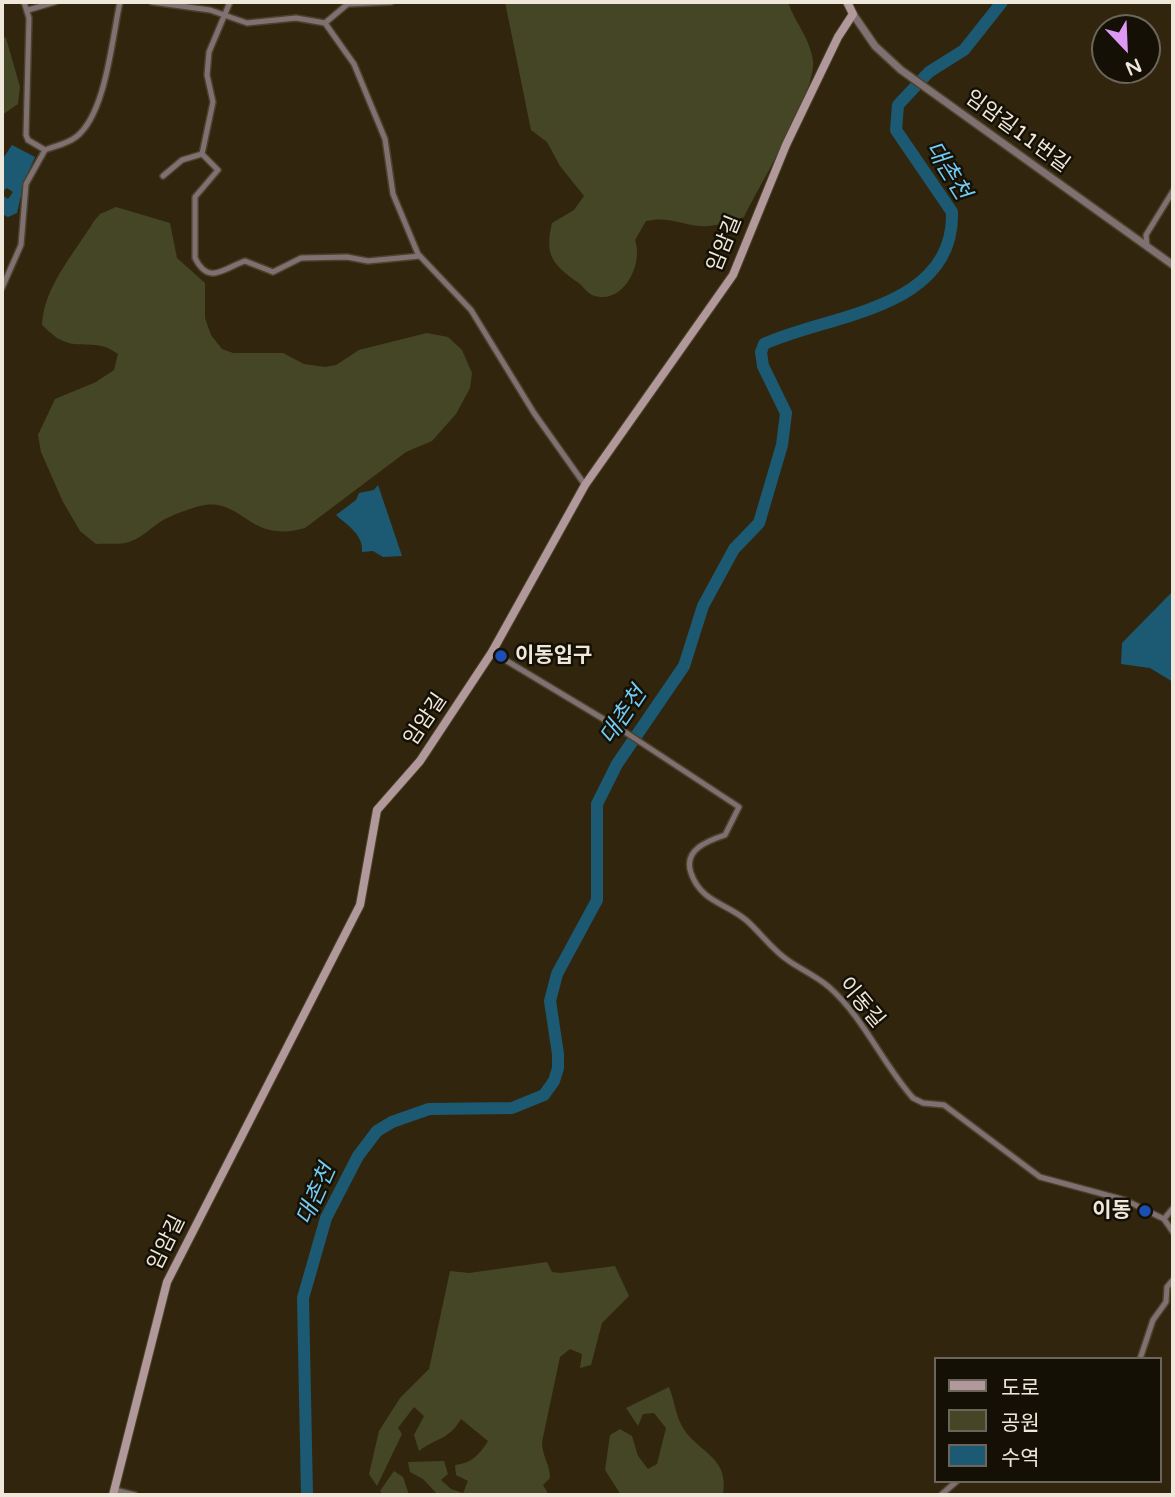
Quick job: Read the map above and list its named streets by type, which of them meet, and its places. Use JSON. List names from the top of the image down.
{
  "streets": {
    "main road": ["임암길"],
    "street": ["임암길11번길", "이동길"]
  },
  "crossings": [
    ["임암길11번길", "임암길"],
    ["임암길", "이동길"]
  ],
  "water": ["대촌천"],
  "places": ["이동입구", "이동"],
  "legend": ["도로", "공원", "수역"],
  "north": "bottom right"
}
